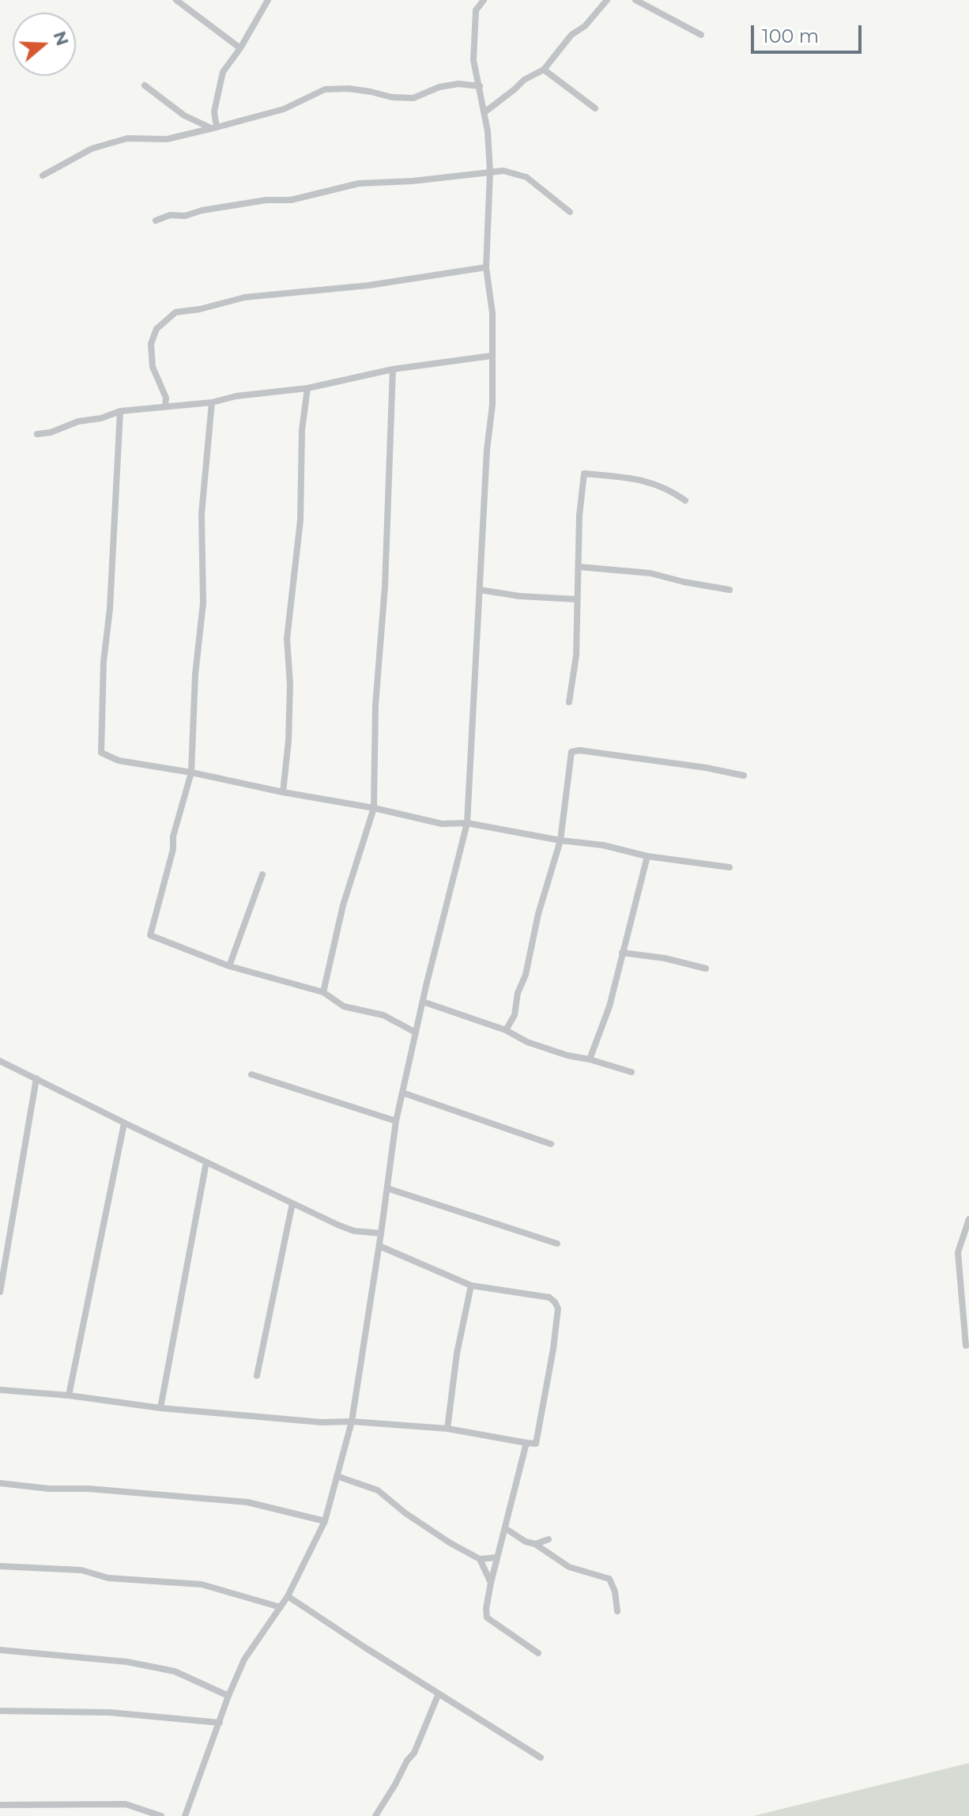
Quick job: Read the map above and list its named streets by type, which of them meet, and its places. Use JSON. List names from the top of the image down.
{
  "scale_bar": "100 m",
  "north": "right"
}
